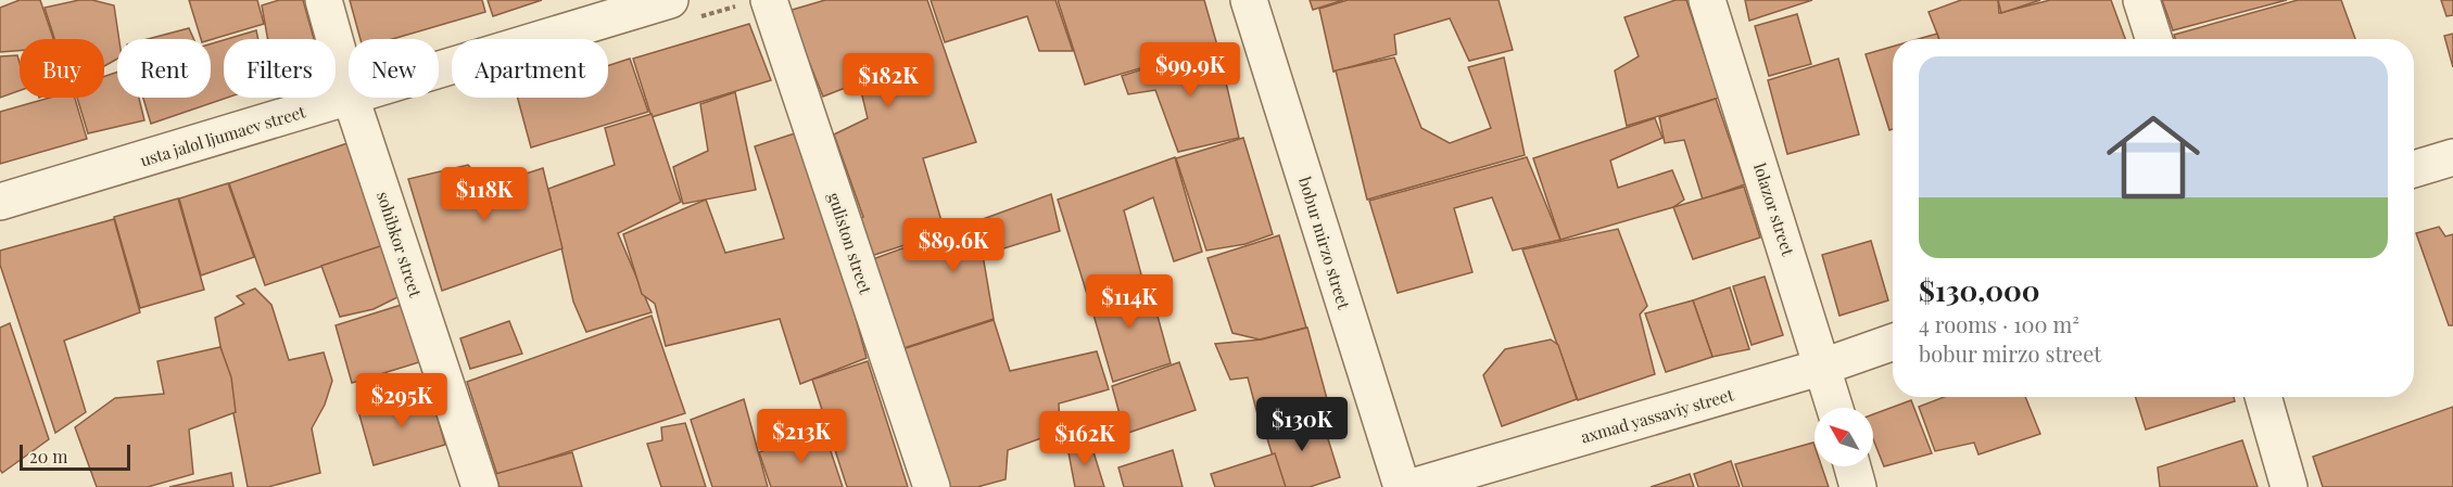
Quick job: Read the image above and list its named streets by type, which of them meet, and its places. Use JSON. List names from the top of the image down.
{
  "streets": {
    "street": [
      "usta jalol ljumaev street",
      "lolazor street",
      "guliston street",
      "bobur mirzo street",
      "sohibkor street",
      "axmad yassaviy street"
    ]
  },
  "crossings": [
    ["usta jalol ljumaev street", "sohibkor street"],
    ["lolazor street", "axmad yassaviy street"]
  ],
  "scale_bar": "20 m",
  "north": "top left",
  "page": {
    "chip": [
      "Buy",
      "Rent",
      "Filters",
      "New",
      "Apartment"
    ],
    "list": [
      {
        "name": "$130,000",
        "note": "4 rooms · 100 m² · bobur mirzo street"
      }
    ],
    "price": [
      "$99.9K",
      "$182K",
      "$118K",
      "$89.6K",
      "$114K",
      "$295K",
      "$130K",
      "$213K",
      "$162K"
    ],
    "scale": "20 m"
  }
}
